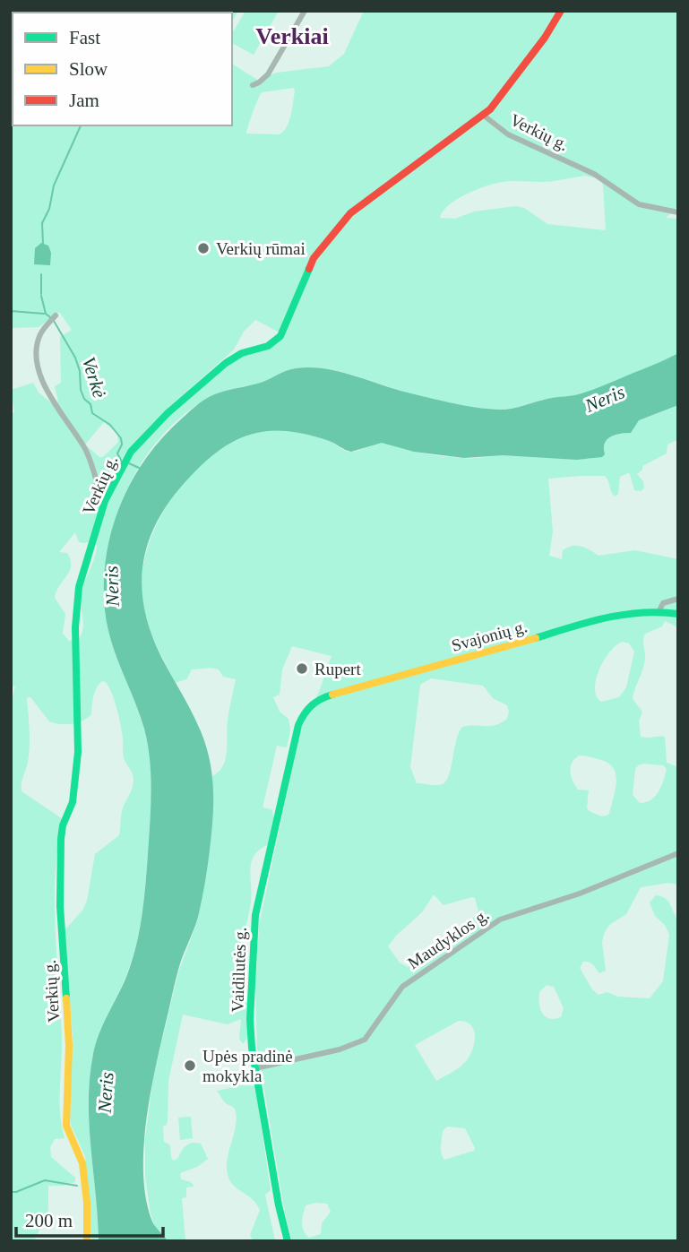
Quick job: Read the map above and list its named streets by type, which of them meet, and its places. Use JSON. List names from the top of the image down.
{
  "streets": {
    "main road": ["Verkių g.", "Svajonių g.", "Vaidilutės g."],
    "street": ["Maudyklos g."]
  },
  "crossings": [
    ["Svajonių g.", "Vaidilutės g."],
    ["Maudyklos g.", "Vaidilutės g."]
  ],
  "districts": ["Verkiai"],
  "water": ["Verkė", "Neris"],
  "places": ["Verkių rūmai", "Rupert", "Upės pradinė mokykla"],
  "legend": ["Fast", "Slow", "Jam"],
  "scale_bar": "200 m"
}
